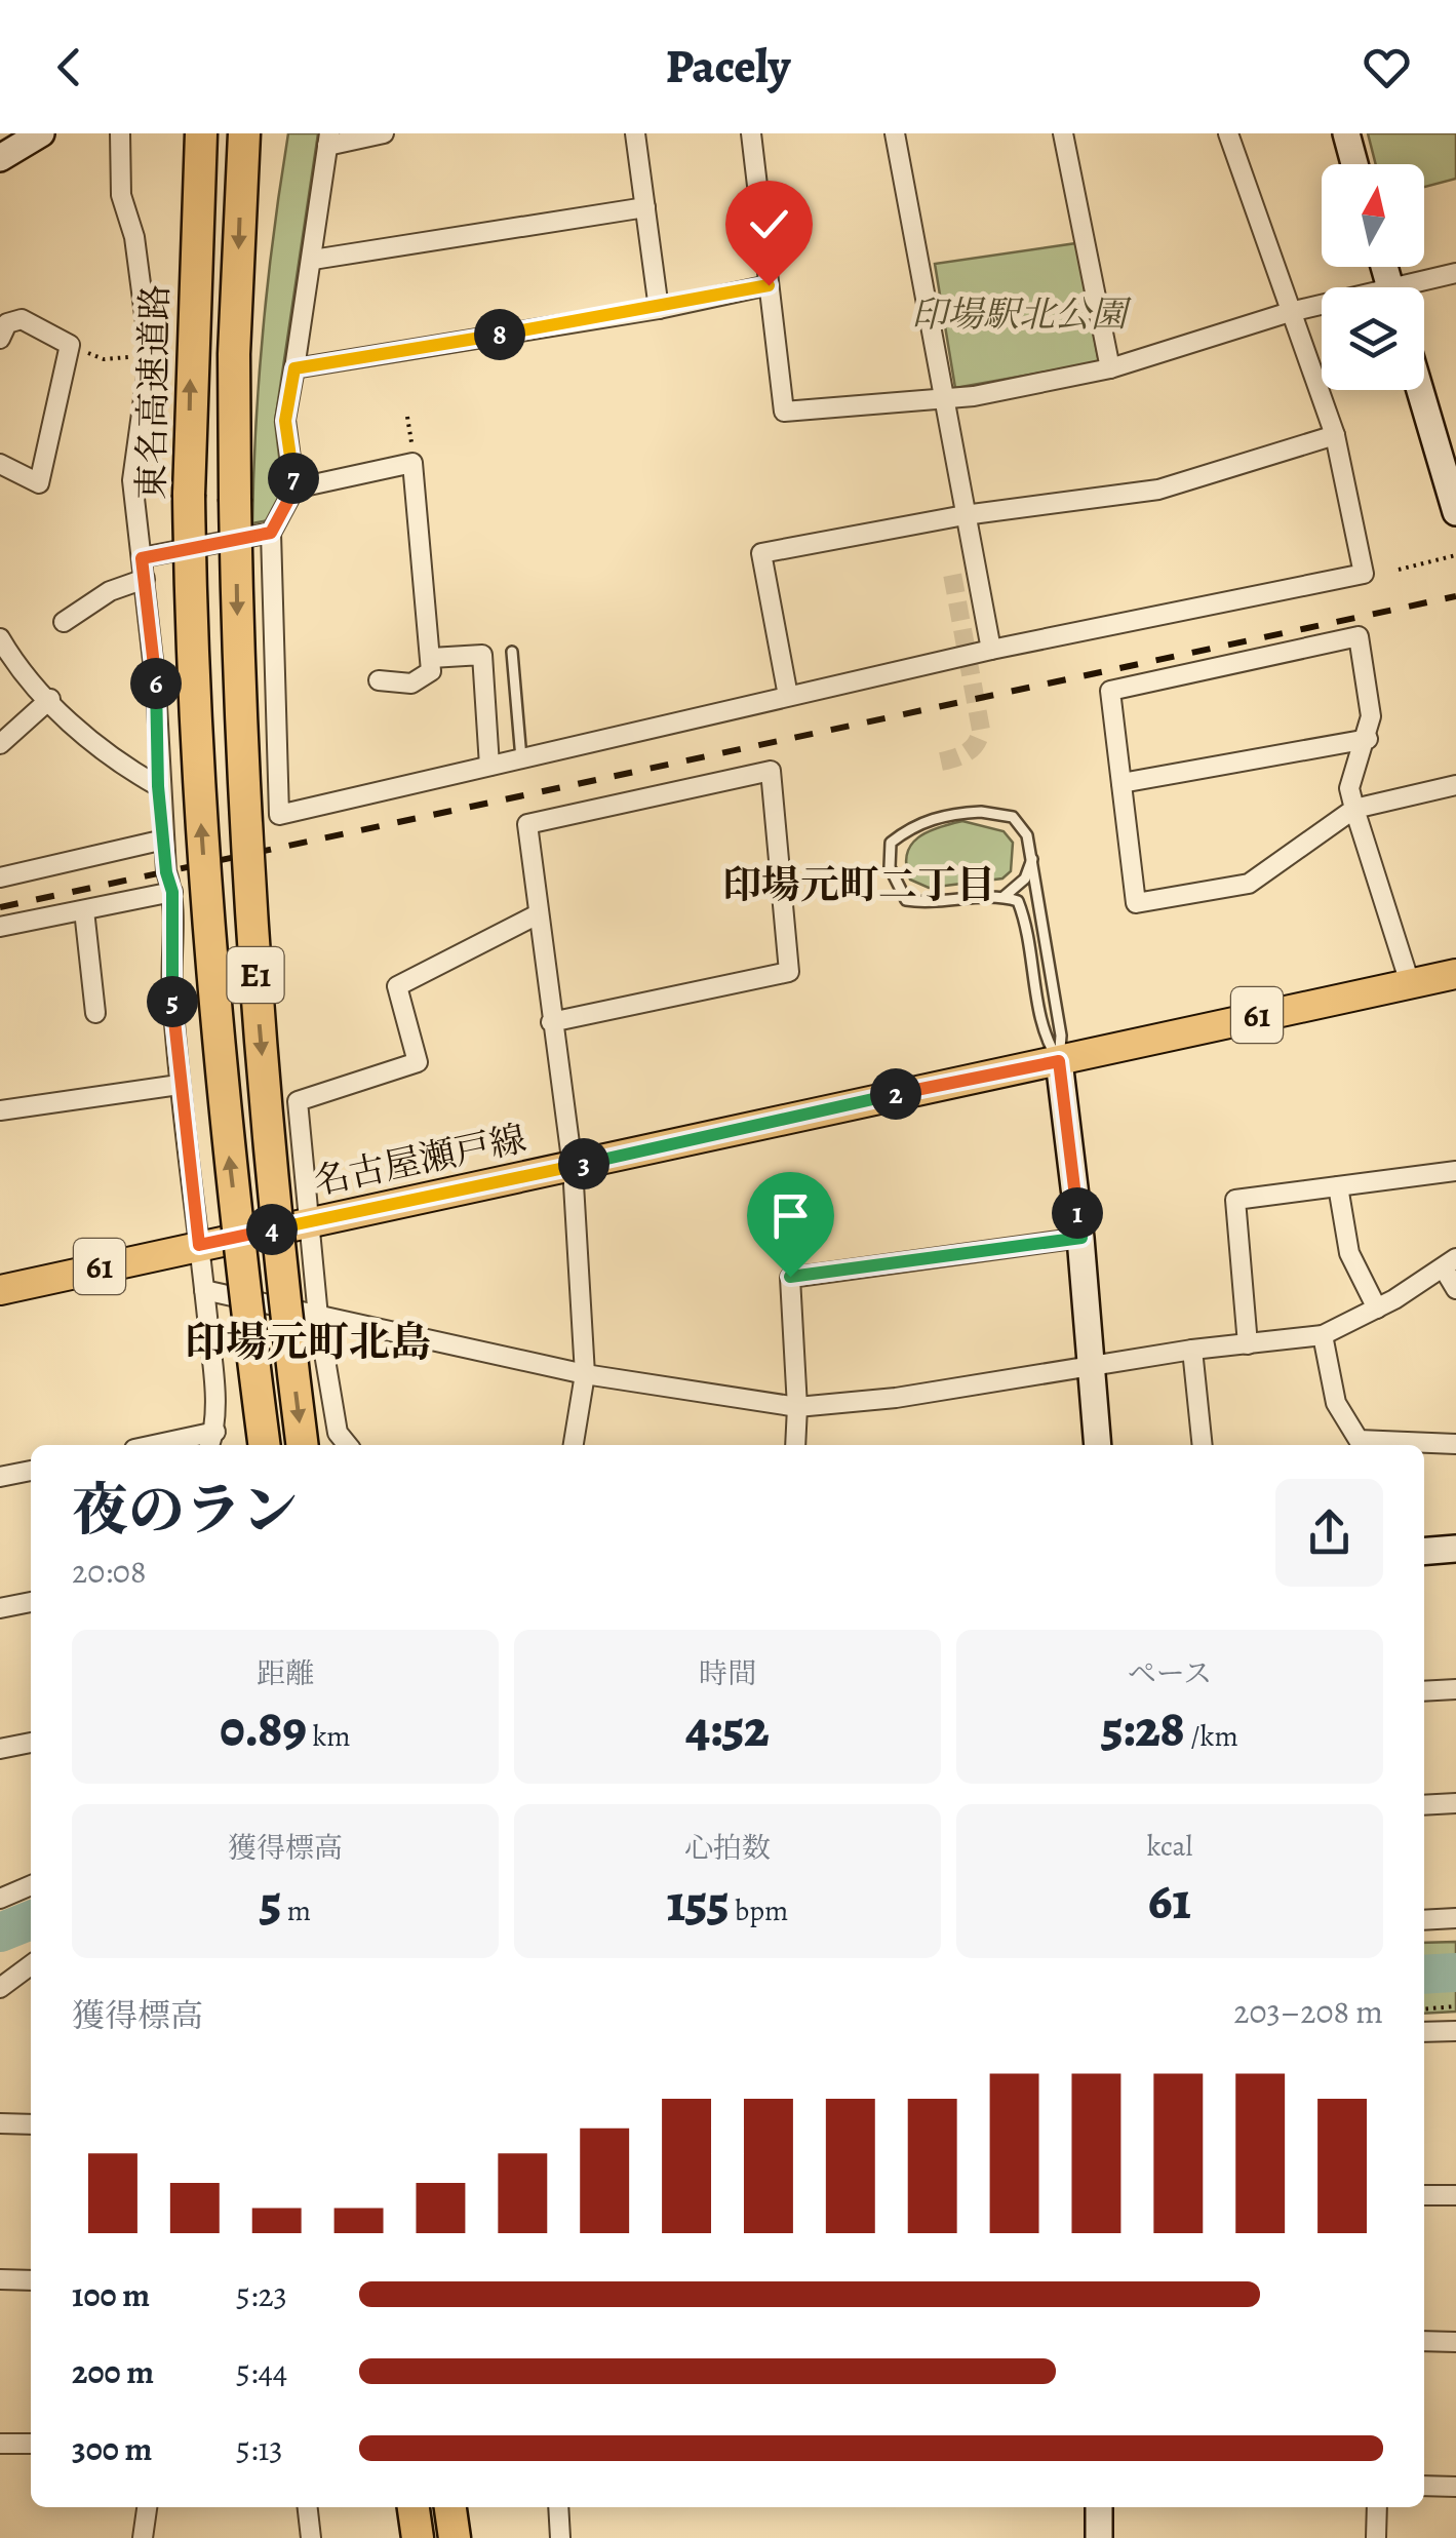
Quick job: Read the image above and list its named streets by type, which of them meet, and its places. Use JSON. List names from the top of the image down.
{
  "streets": {
    "highway": ["東名高速道路", "E1"],
    "main road": ["61", "名古屋瀬戸線"]
  },
  "districts": ["印場元町二丁目", "印場元町北島"],
  "parks": ["印場駅北公園"],
  "north": "top",
  "page": {
    "header": "Pacely",
    "pins": [
      "8",
      "7",
      "6",
      "5",
      "2",
      "3",
      "1",
      "4"
    ],
    "heading": ["夜のラン", "20:08"],
    "stats": [
      ["距離", "0.89 km"],
      ["時間", "4:52"],
      ["ペース", "5:28 /km"],
      ["獲得標高", "5 m"],
      ["心拍数", "155 bpm"],
      ["kcal", "61"]
    ],
    "chart": ["獲得標高", "203–208 m"],
    "list": [
      {
        "name": "100 m",
        "note": "5:23"
      },
      {
        "name": "200 m",
        "note": "5:44"
      },
      {
        "name": "300 m",
        "note": "5:13"
      }
    ]
  }
}
